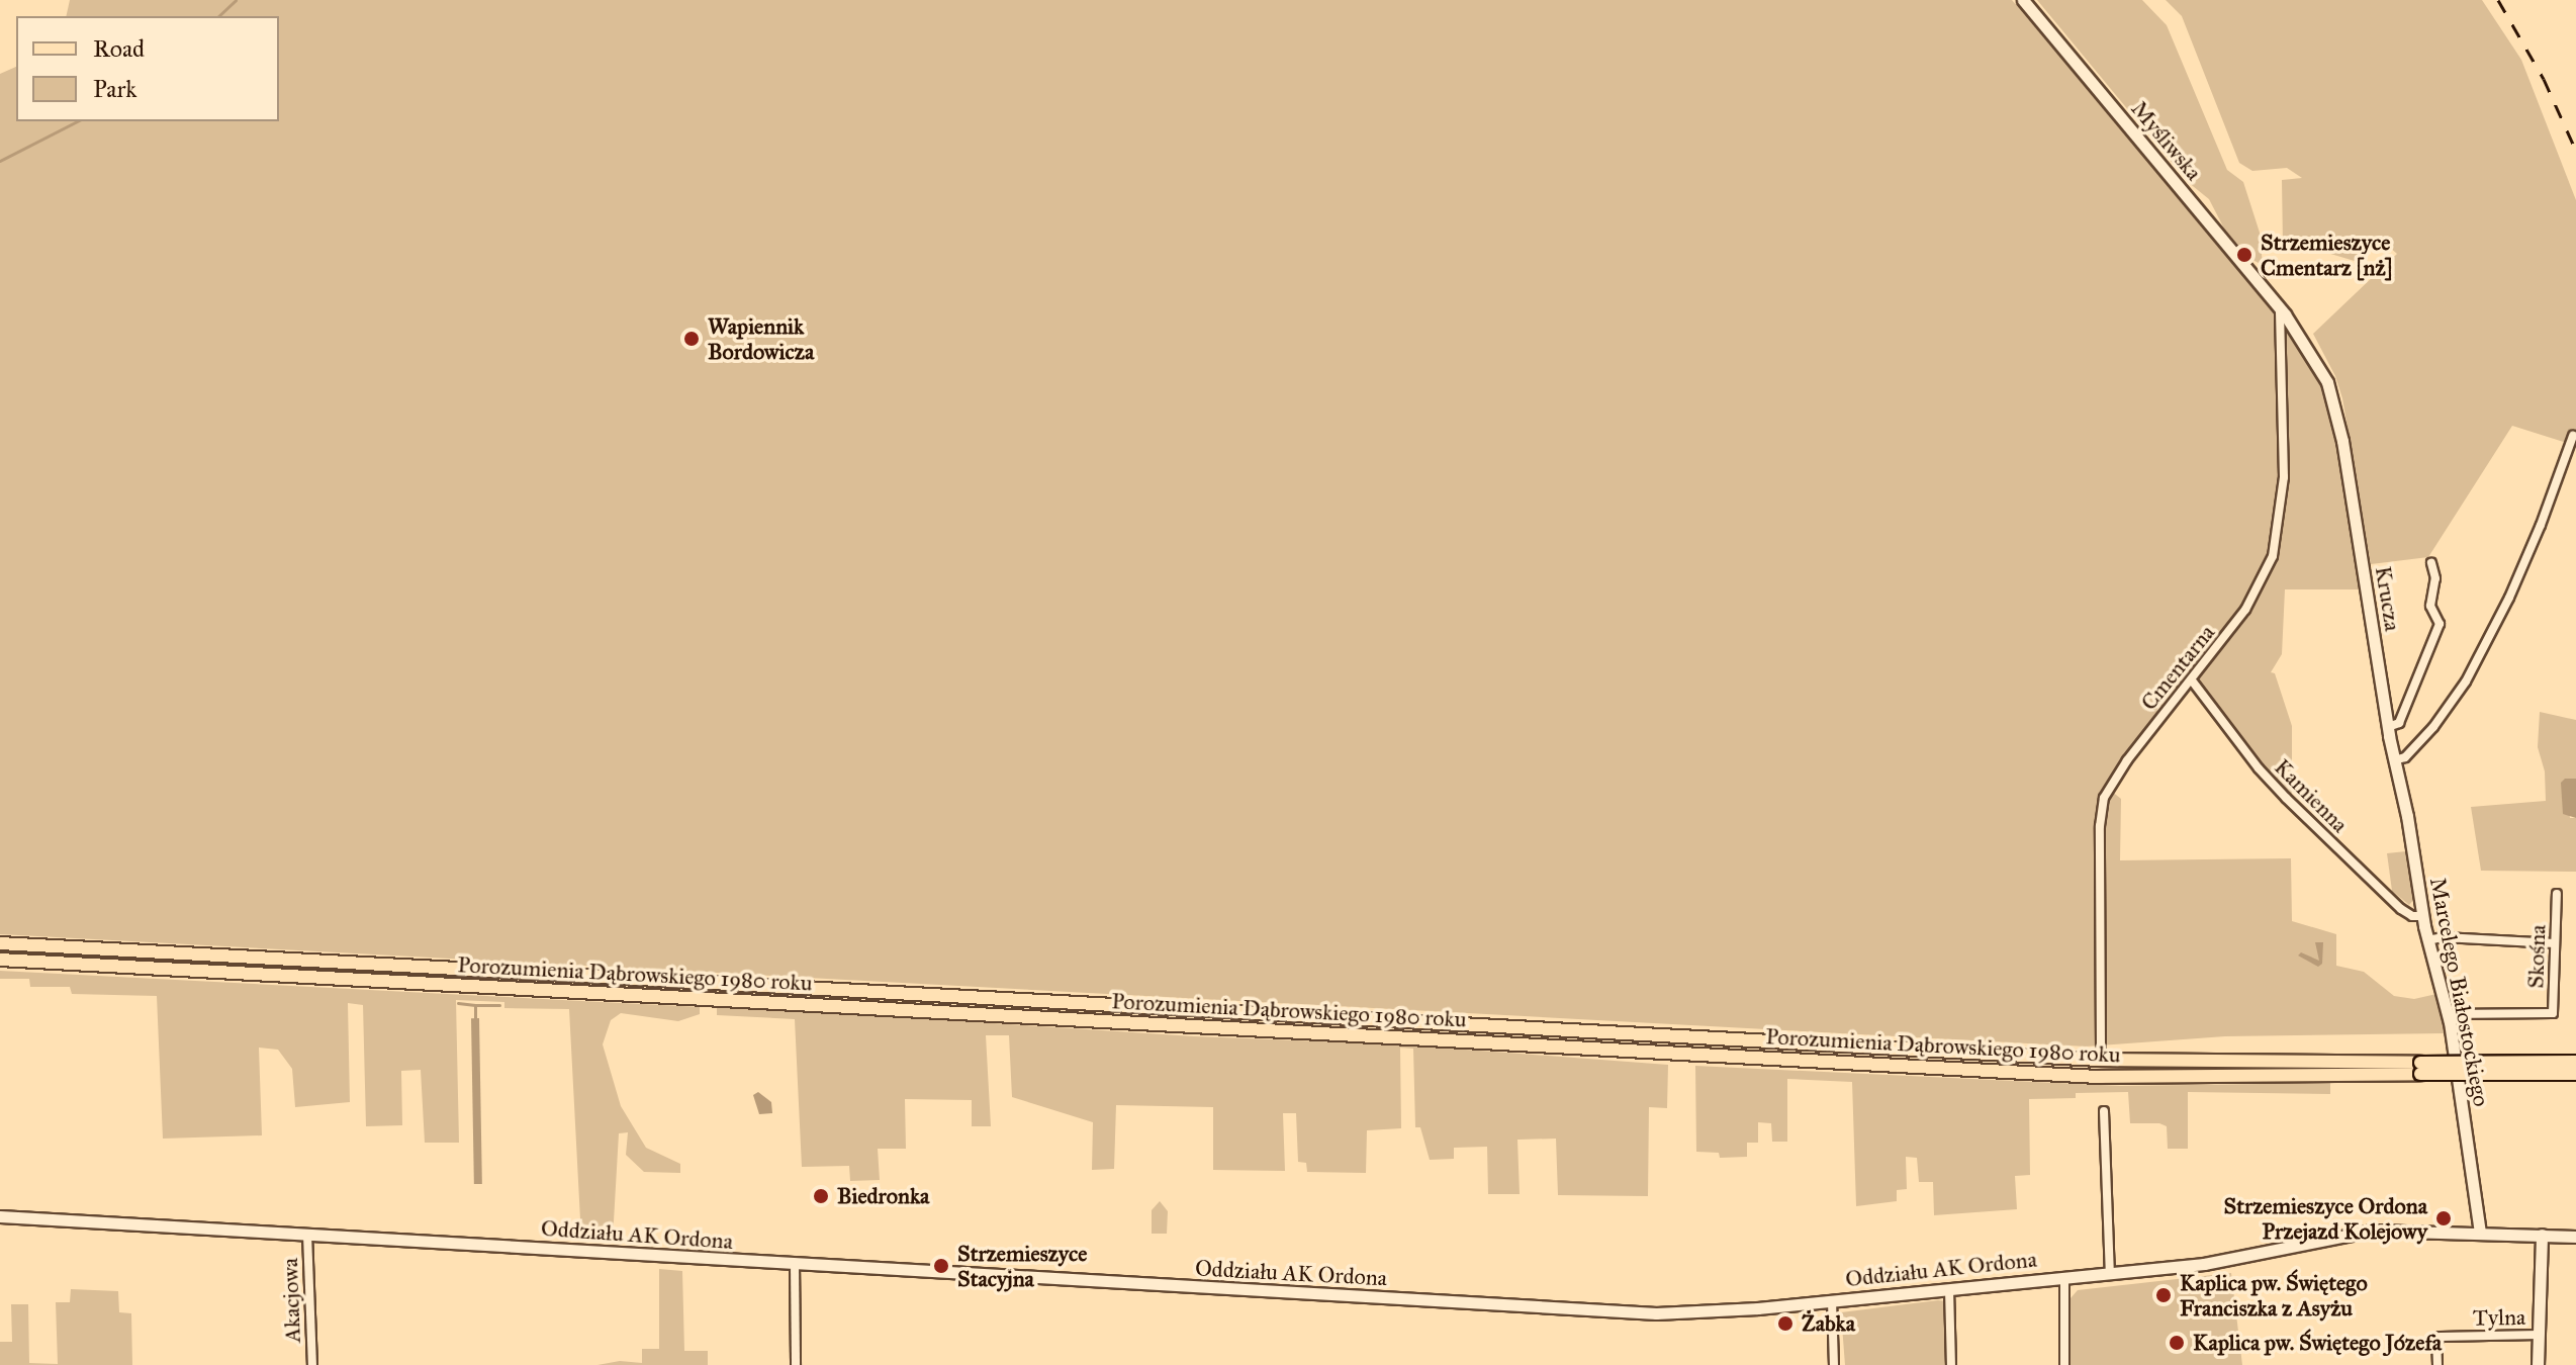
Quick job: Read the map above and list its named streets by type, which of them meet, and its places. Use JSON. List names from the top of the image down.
{
  "streets": {
    "main road": ["Porozumienia Dąbrowskiego 1980 roku"],
    "street": [
      "Myśliwska",
      "Krucza",
      "Cmentarna",
      "Kamienna",
      "Skośna",
      "Marcelego Białostockiego",
      "Oddziału AK Ordona",
      "Akacjowa",
      "Tylna"
    ]
  },
  "crossings": [
    ["Myśliwska", "Krucza"],
    ["Myśliwska", "Cmentarna"],
    ["Krucza", "Cmentarna"],
    ["Krucza", "Marcelego Białostockiego"],
    ["Cmentarna", "Kamienna"],
    ["Kamienna", "Marcelego Białostockiego"],
    ["Skośna", "Marcelego Białostockiego"],
    ["Marcelego Białostockiego", "Oddziału AK Ordona"],
    ["Oddziału AK Ordona", "Akacjowa"]
  ],
  "places": [
    "Strzemieszyce Cmentarz [nż]",
    "Wapiennik Bordowicza",
    "Biedronka",
    "Strzemieszyce Ordona Przejazd Kolejowy",
    "Strzemieszyce Stacyjna",
    "Kaplica pw. Świętego Franciszka z Asyżu",
    "Żabka",
    "Kaplica pw. Świętego Józefa"
  ],
  "legend": ["Road", "Park"]
}
